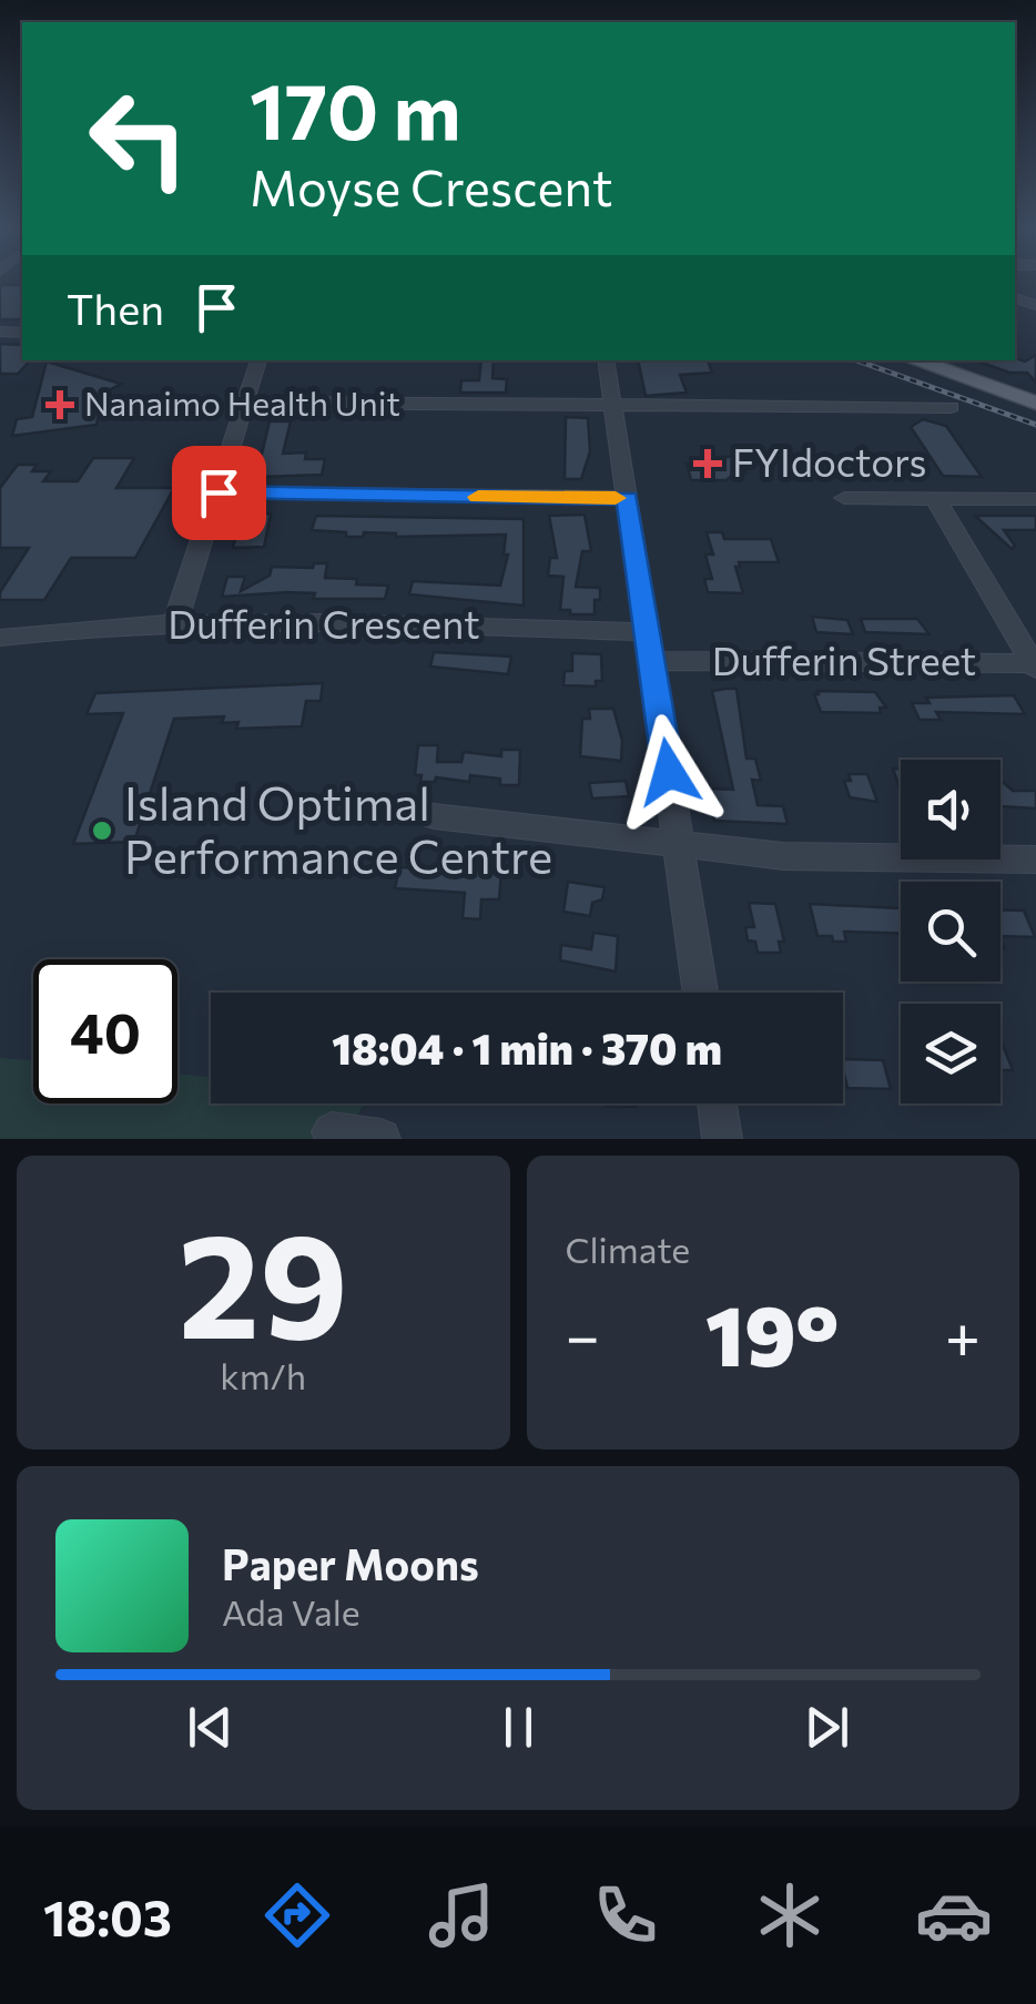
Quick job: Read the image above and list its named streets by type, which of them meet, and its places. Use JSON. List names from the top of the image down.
{
  "streets": {
    "street": ["Dufferin Crescent", "Dufferin Street"]
  },
  "crossings": [
    ["Dufferin Crescent", "Dufferin Street"]
  ],
  "places": {
    "health": ["Nanaimo Health Unit", "FYIdoctors"],
    "other": ["Island Optimal Performance Centre"]
  },
  "page": {
    "turn": ["170 m", "Moyse Crescent"],
    "then": "Then",
    "limit": "40",
    "trip": "18:04 · 1 min · 370 m",
    "tile": [
      ["29", "km/h"],
      "Climate"
    ],
    "heat": ["−", "19°", "+"],
    "song": ["Paper Moons", "Ada Vale"],
    "tabs": "18:03"
  }
}
